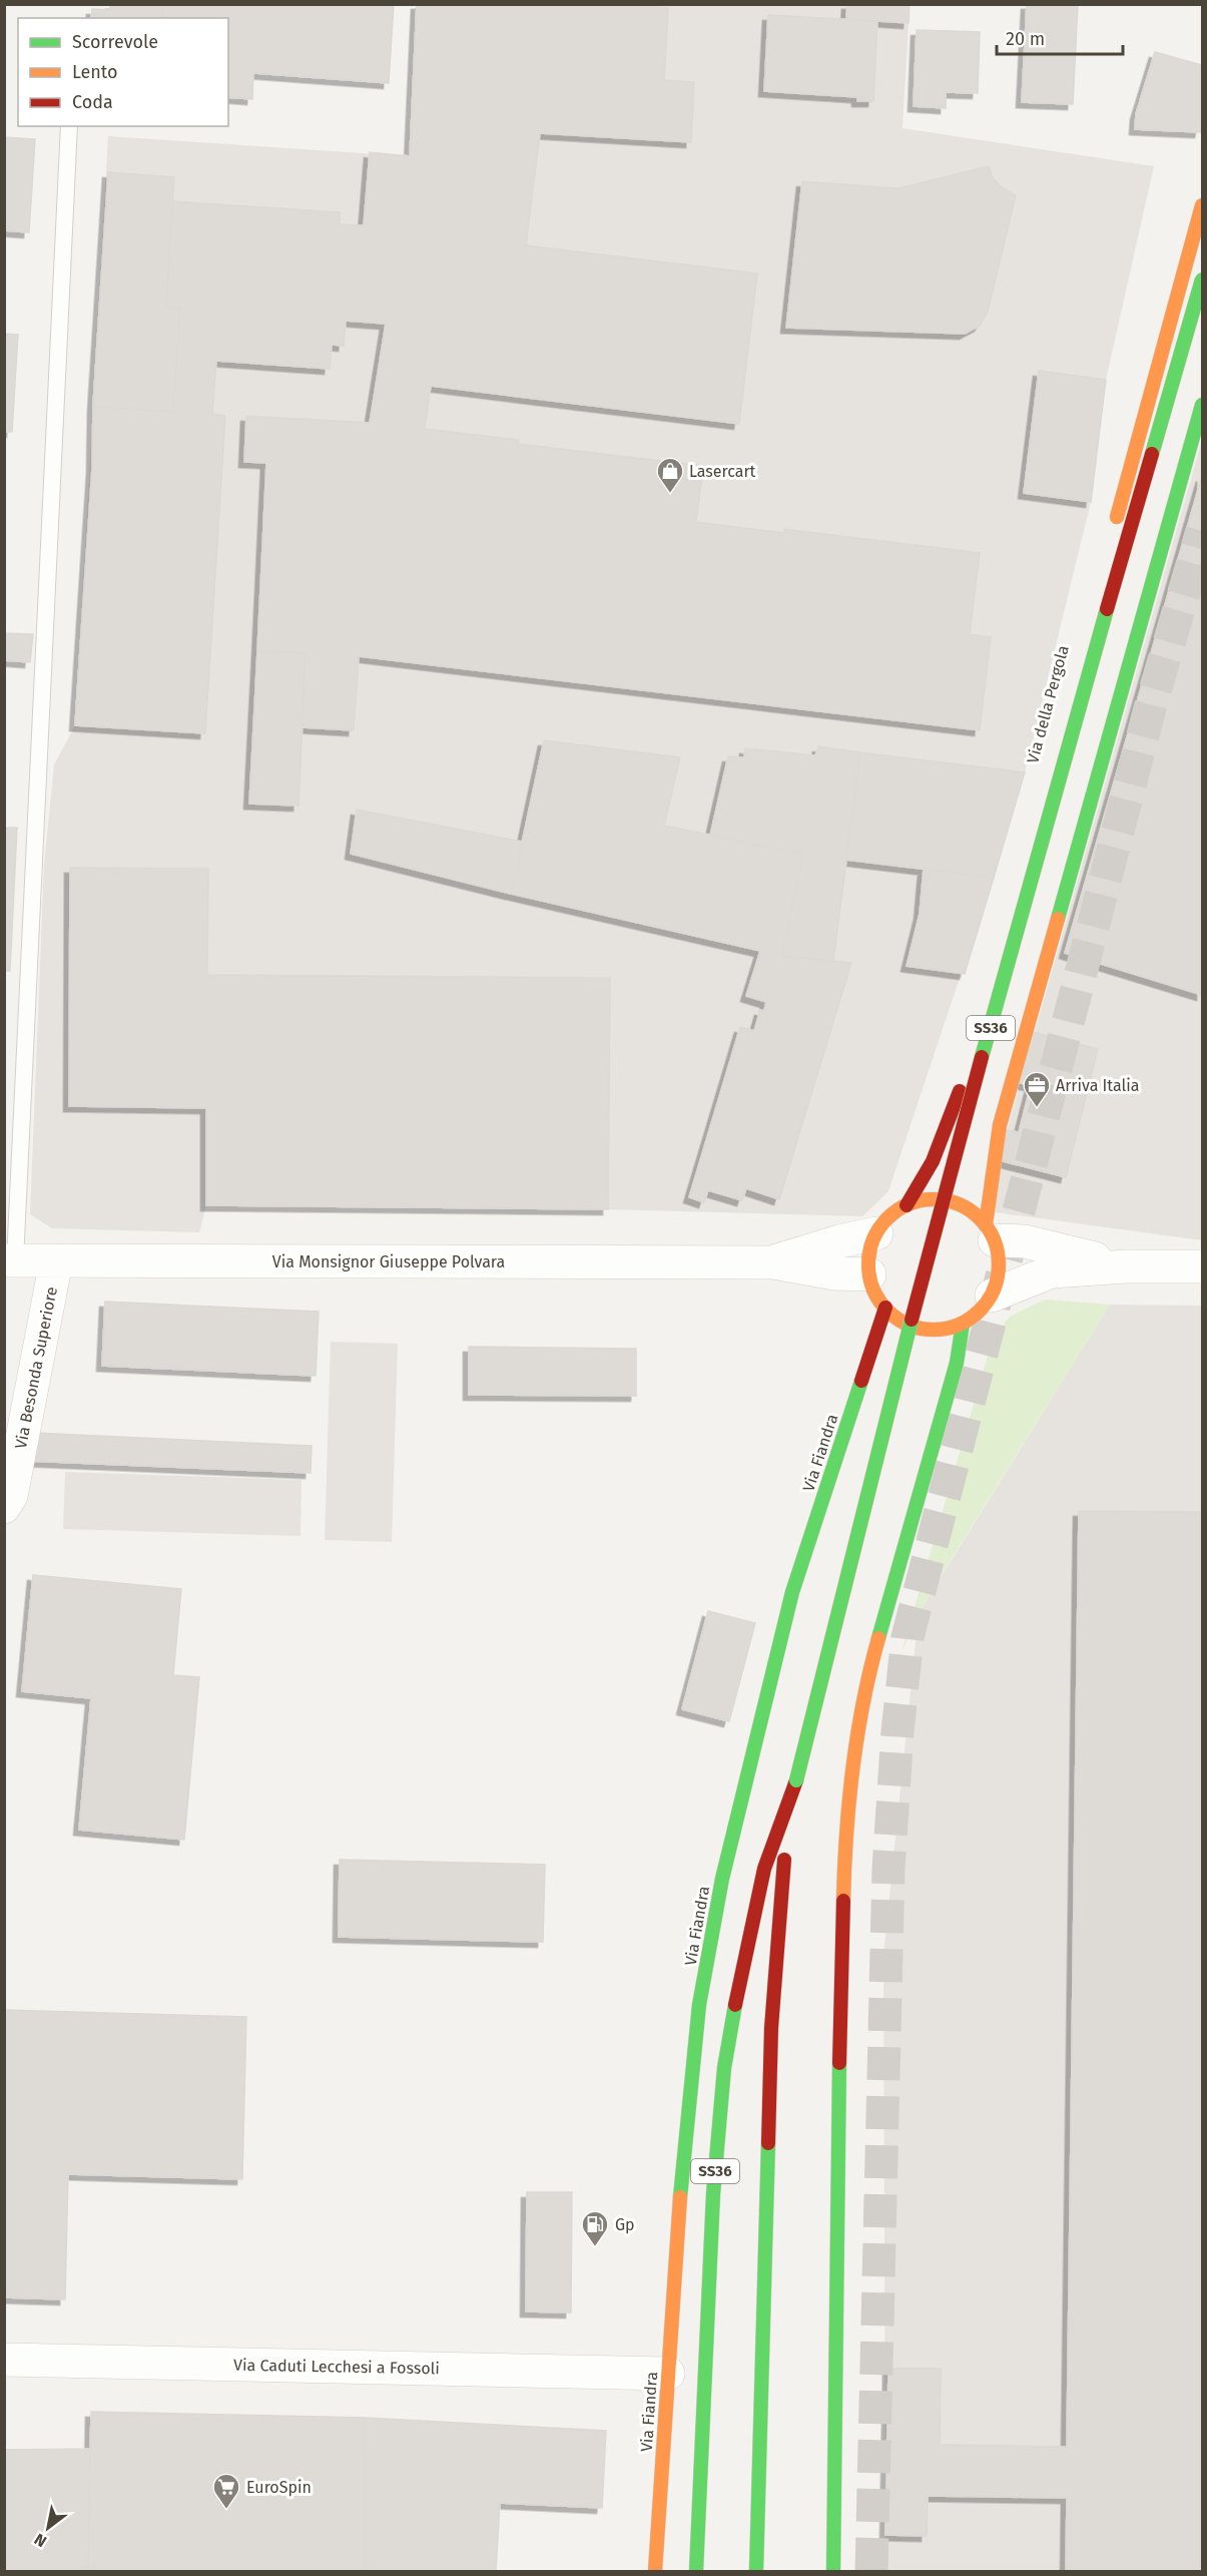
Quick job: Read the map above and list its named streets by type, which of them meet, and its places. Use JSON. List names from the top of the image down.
{
  "streets": {
    "main road": ["Via della Pergola", "SS36", "Via Fiandra"],
    "street": ["Via Monsignor Giuseppe Polvara", "Via Besonda Superiore", "Via Caduti Lecchesi a Fossoli"]
  },
  "crossings": [
    ["Via della Pergola", "Via Monsignor Giuseppe Polvara"],
    ["Via della Pergola", "Via Fiandra"],
    ["Via Monsignor Giuseppe Polvara", "Via Besonda Superiore"],
    ["Via Monsignor Giuseppe Polvara", "Via Fiandra"],
    ["Via Fiandra", "Via Caduti Lecchesi a Fossoli"]
  ],
  "places": {
    "shop": ["Lasercart"],
    "office": ["Arriva Italia"],
    "fuel station": ["Gp"],
    "supermarket": ["EuroSpin"]
  },
  "legend": ["Scorrevole", "Lento", "Coda"],
  "scale_bar": "20 m",
  "north": "bottom left"
}
